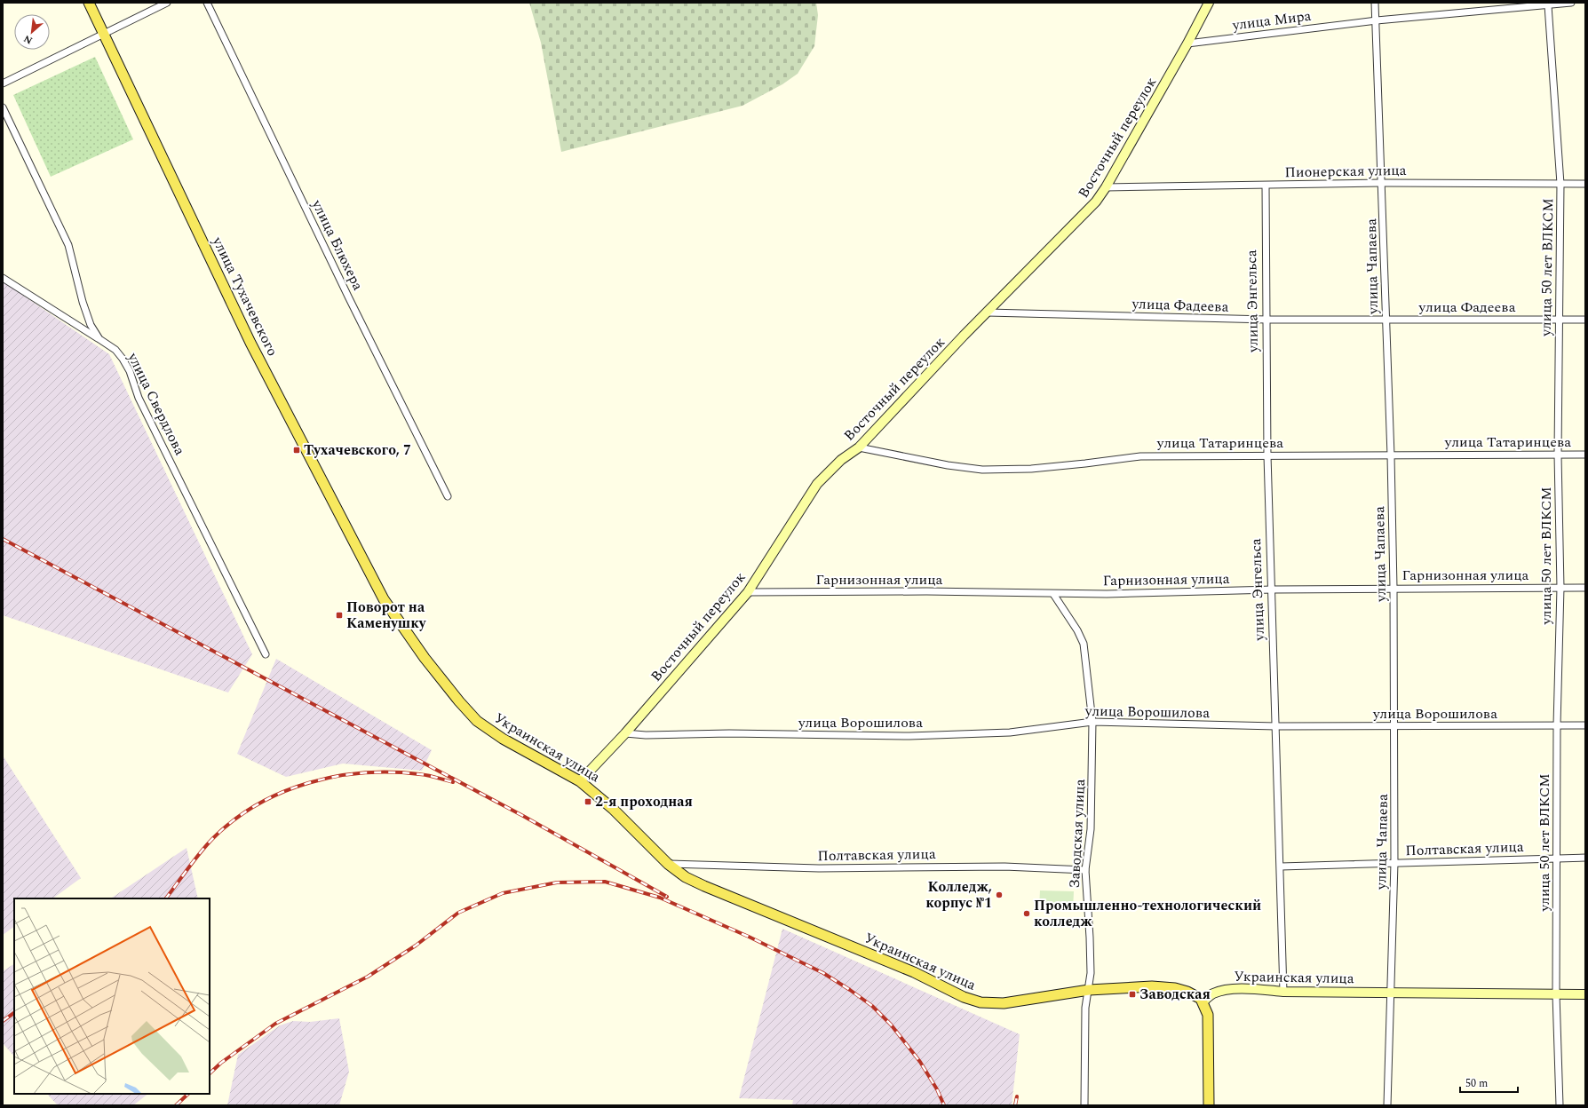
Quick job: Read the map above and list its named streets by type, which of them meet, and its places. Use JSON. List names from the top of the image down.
{
  "streets": {
    "main road": ["улица Тухачевского", "Украинская улица"],
    "street": [
      "улица Мира",
      "Восточный переулок",
      "Пионерская улица",
      "улица Блюхера",
      "улица Чапаева",
      "улица 50 лет ВЛКСМ",
      "улица Энгельса",
      "улица Фадеева",
      "улица Свердлова",
      "улица Татаринцева",
      "Гарнизонная улица",
      "улица Ворошилова",
      "Заводская улица",
      "Полтавская улица"
    ]
  },
  "crossings": [
    ["улица Мира", "Восточный переулок"],
    ["улица Мира", "улица Чапаева"],
    ["улица Мира", "улица 50 лет ВЛКСМ"],
    ["Восточный переулок", "Пионерская улица"],
    ["Восточный переулок", "улица Фадеева"],
    ["Восточный переулок", "улица Татаринцева"],
    ["Восточный переулок", "Гарнизонная улица"],
    ["Восточный переулок", "улица Ворошилова"],
    ["Восточный переулок", "Украинская улица"],
    ["Пионерская улица", "улица Чапаева"],
    ["Пионерская улица", "улица 50 лет ВЛКСМ"],
    ["Пионерская улица", "улица Энгельса"],
    ["улица Чапаева", "улица Фадеева"],
    ["улица Чапаева", "улица Татаринцева"],
    ["улица Чапаева", "Гарнизонная улица"],
    ["улица Чапаева", "улица Ворошилова"],
    ["улица Чапаева", "Украинская улица"],
    ["улица Чапаева", "Полтавская улица"],
    ["улица 50 лет ВЛКСМ", "улица Фадеева"],
    ["улица 50 лет ВЛКСМ", "улица Татаринцева"],
    ["улица 50 лет ВЛКСМ", "Гарнизонная улица"],
    ["улица 50 лет ВЛКСМ", "улица Ворошилова"],
    ["улица 50 лет ВЛКСМ", "Украинская улица"],
    ["улица 50 лет ВЛКСМ", "Полтавская улица"],
    ["улица Тухачевского", "Украинская улица"],
    ["улица Энгельса", "улица Фадеева"],
    ["улица Энгельса", "улица Татаринцева"],
    ["улица Энгельса", "Гарнизонная улица"],
    ["улица Энгельса", "улица Ворошилова"],
    ["улица Энгельса", "Украинская улица"],
    ["улица Энгельса", "Полтавская улица"],
    ["Гарнизонная улица", "Заводская улица"],
    ["улица Ворошилова", "Заводская улица"],
    ["Украинская улица", "Заводская улица"],
    ["Украинская улица", "Полтавская улица"],
    ["Заводская улица", "Полтавская улица"]
  ],
  "places": {
    "transit": [
      "Тухачевского, 7",
      "Поворот на Каменушку",
      "2-я проходная",
      "Заводская"
    ],
    "other": ["Колледж, корпус №1", "Промышленно-технологический колледж"]
  },
  "scale_bar": "50 m",
  "north": "bottom left"
}
